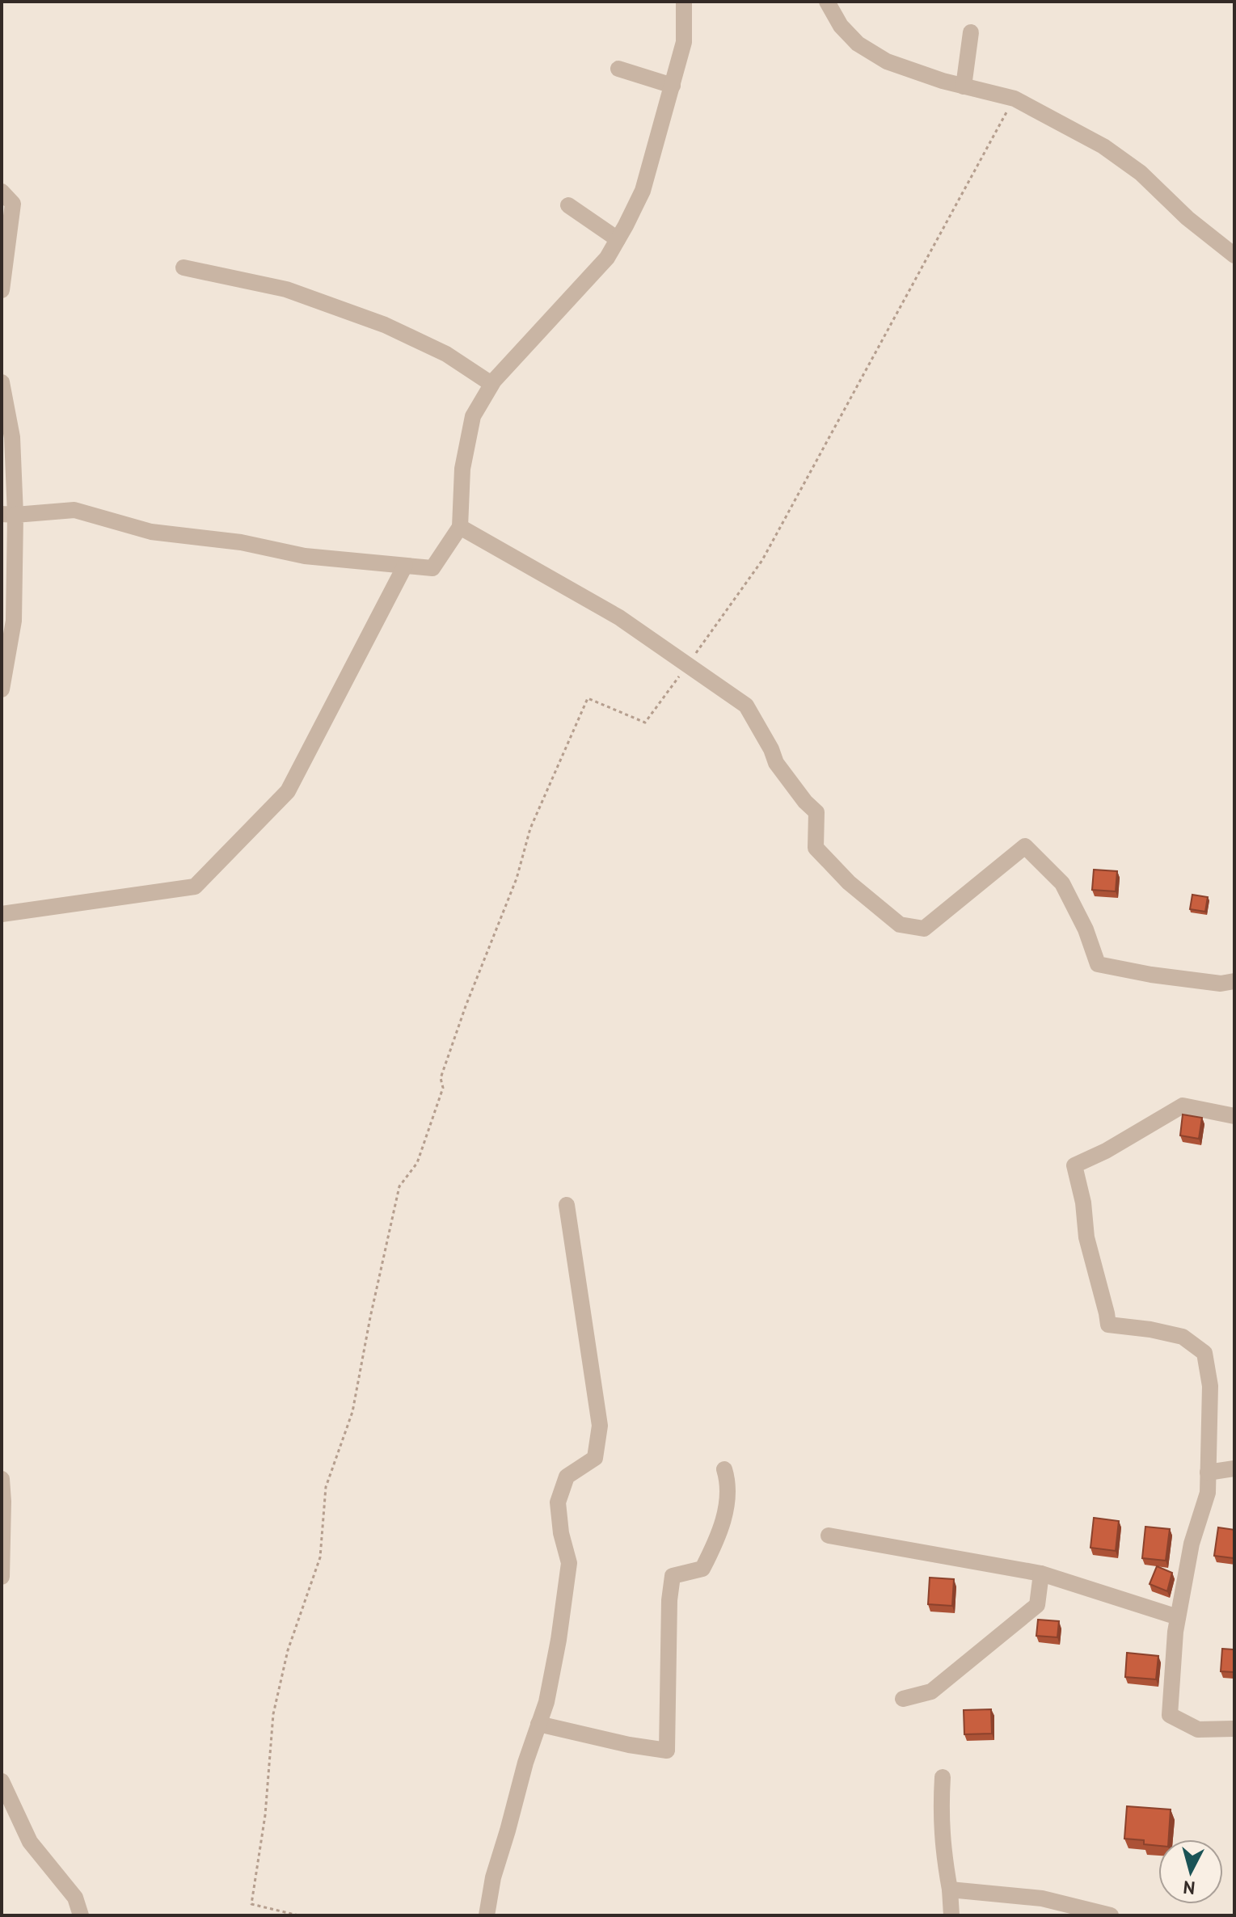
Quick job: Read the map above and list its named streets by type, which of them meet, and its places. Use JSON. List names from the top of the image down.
{
  "north": "bottom"
}
